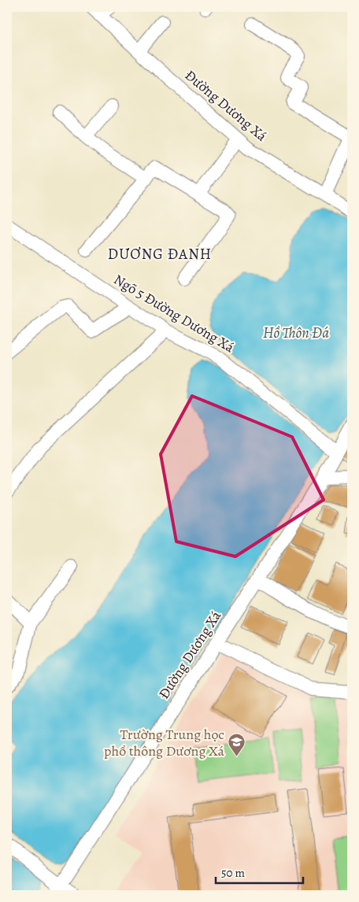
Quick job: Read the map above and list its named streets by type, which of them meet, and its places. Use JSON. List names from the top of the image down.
{
  "streets": {
    "street": ["Đường Dương Xá", "Ngõ 5 Đường Dương Xá"]
  },
  "crossings": [
    ["Đường Dương Xá", "Ngõ 5 Đường Dương Xá"]
  ],
  "districts": ["DƯƠNG ĐANH"],
  "water": ["Hồ Thôn Đá"],
  "places": {
    "school or university": ["Trường Trung học phổ thông Dương Xá"]
  },
  "scale_bar": "50 m"
}
